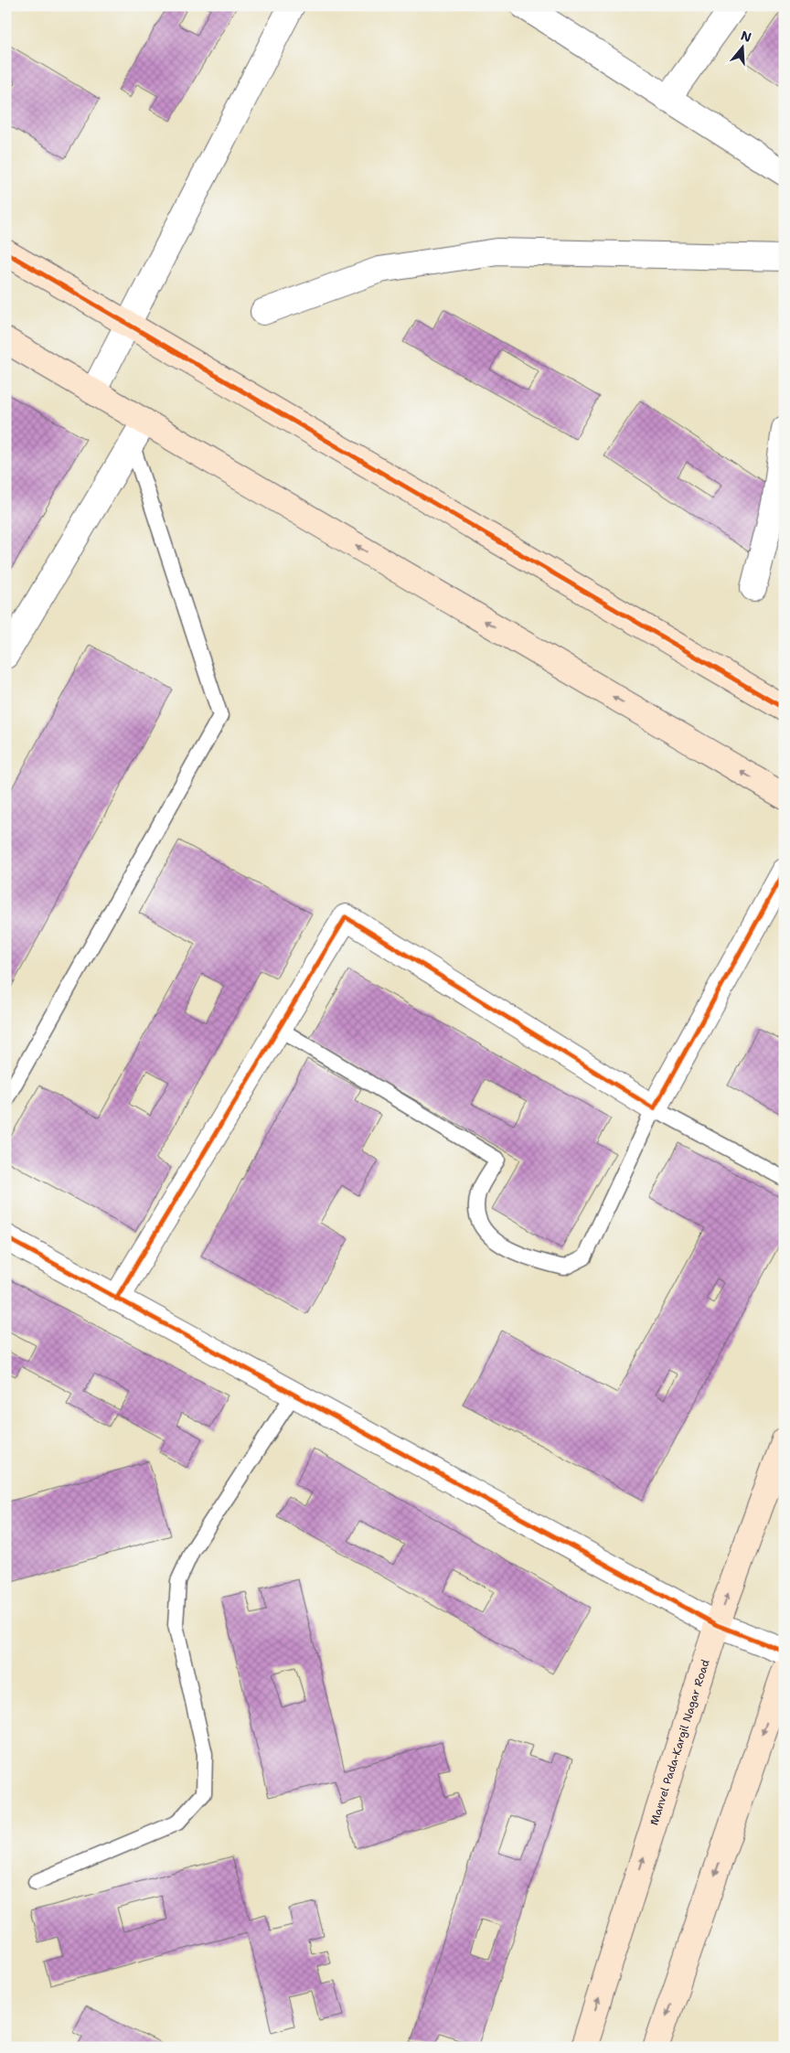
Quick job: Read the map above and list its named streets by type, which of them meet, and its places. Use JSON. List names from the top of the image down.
{
  "streets": {
    "street": ["Manvel Pada-Kargil Nagar Road"]
  },
  "north": "top"
}
